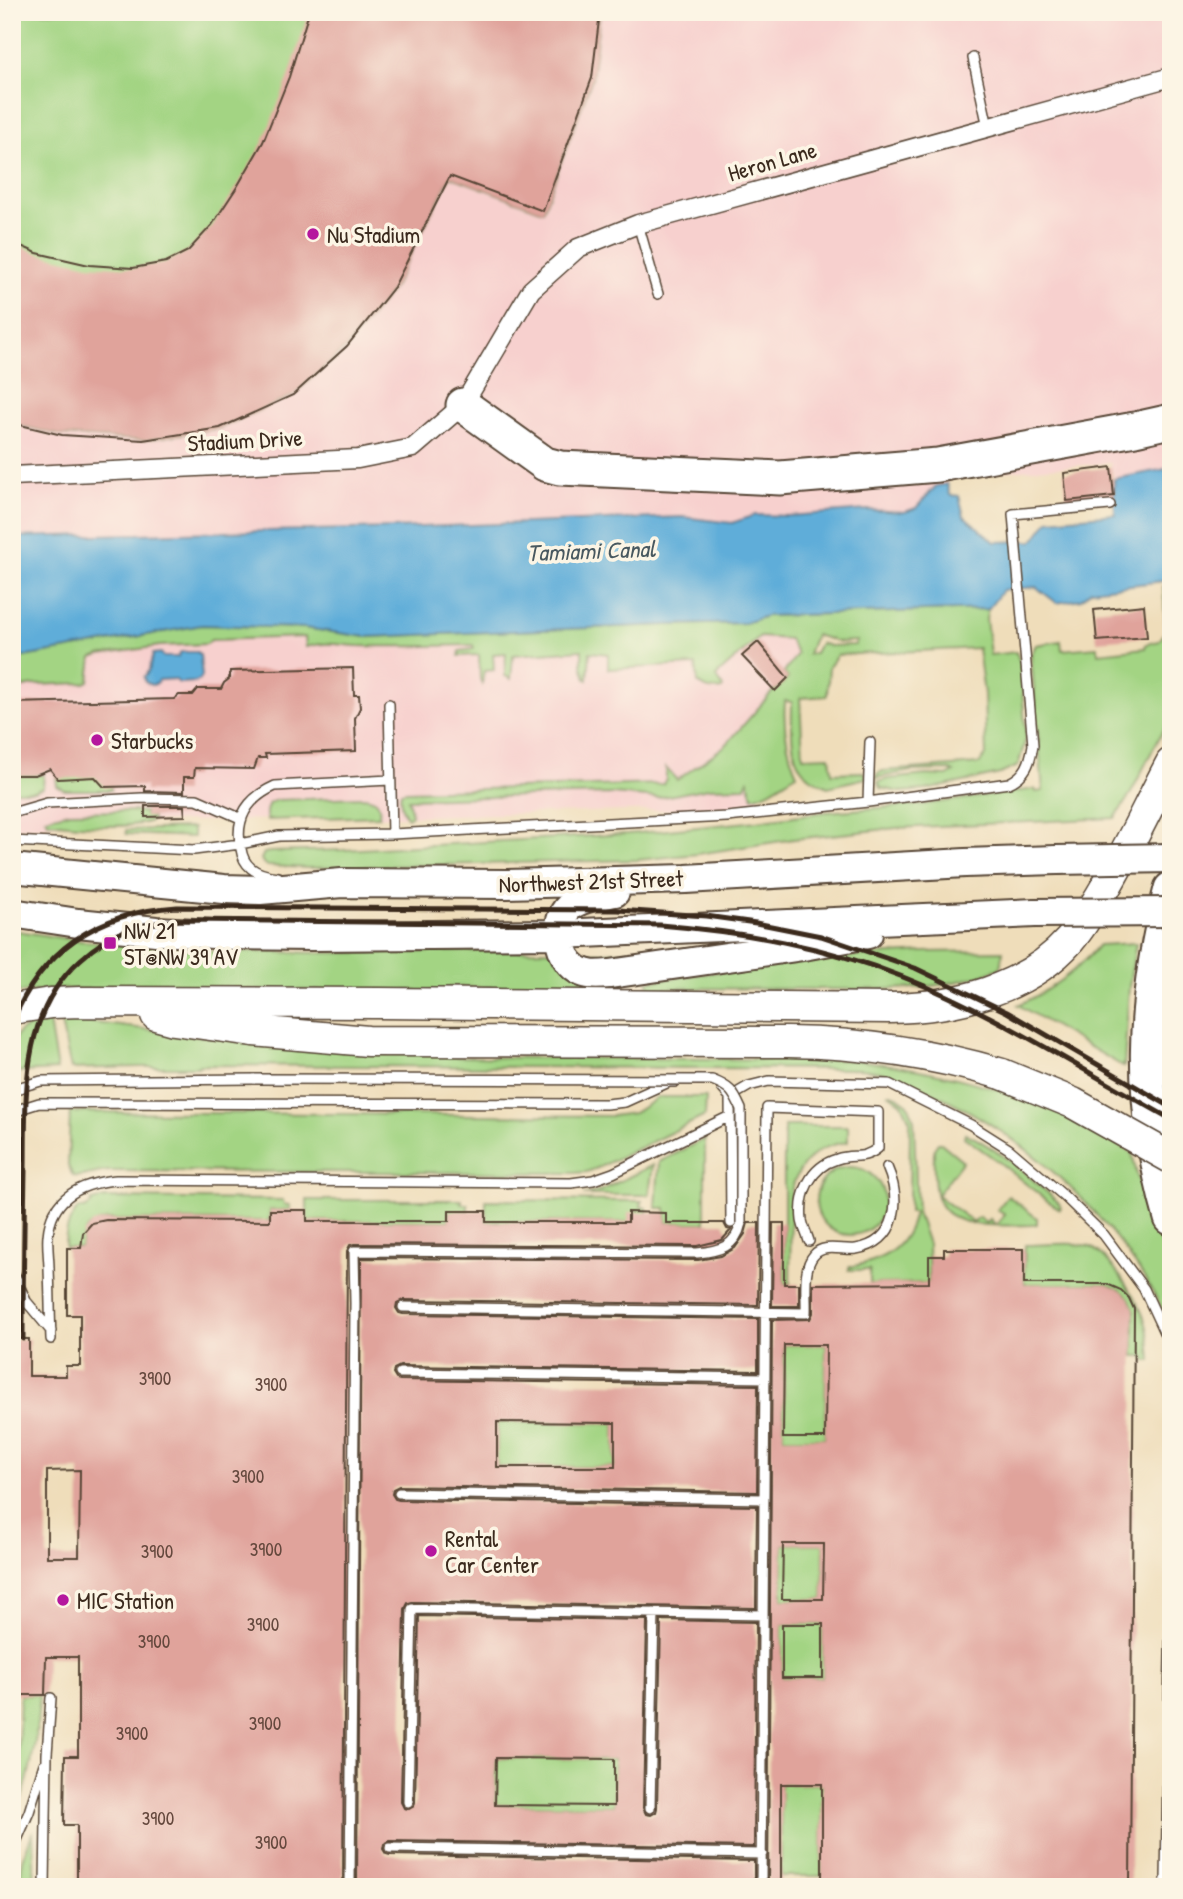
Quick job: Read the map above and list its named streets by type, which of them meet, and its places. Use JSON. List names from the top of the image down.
{
  "streets": {
    "main road": ["Northwest 21st Street"],
    "street": ["Heron Lane", "Stadium Drive"]
  },
  "crossings": [
    ["Heron Lane", "Stadium Drive"]
  ],
  "water": ["Tamiami Canal"],
  "places": {
    "other": [
      "Nu Stadium",
      "Starbucks",
      "Rental Car Center",
      "MIC Station"
    ],
    "transit": ["NW 21 ST@NW 39 AV"]
  },
  "house_numbers": [
    "3900",
    "3900",
    "3900",
    "3900",
    "3900",
    "3900",
    "3900",
    "3900",
    "3900",
    "3900",
    "3900"
  ]
}
